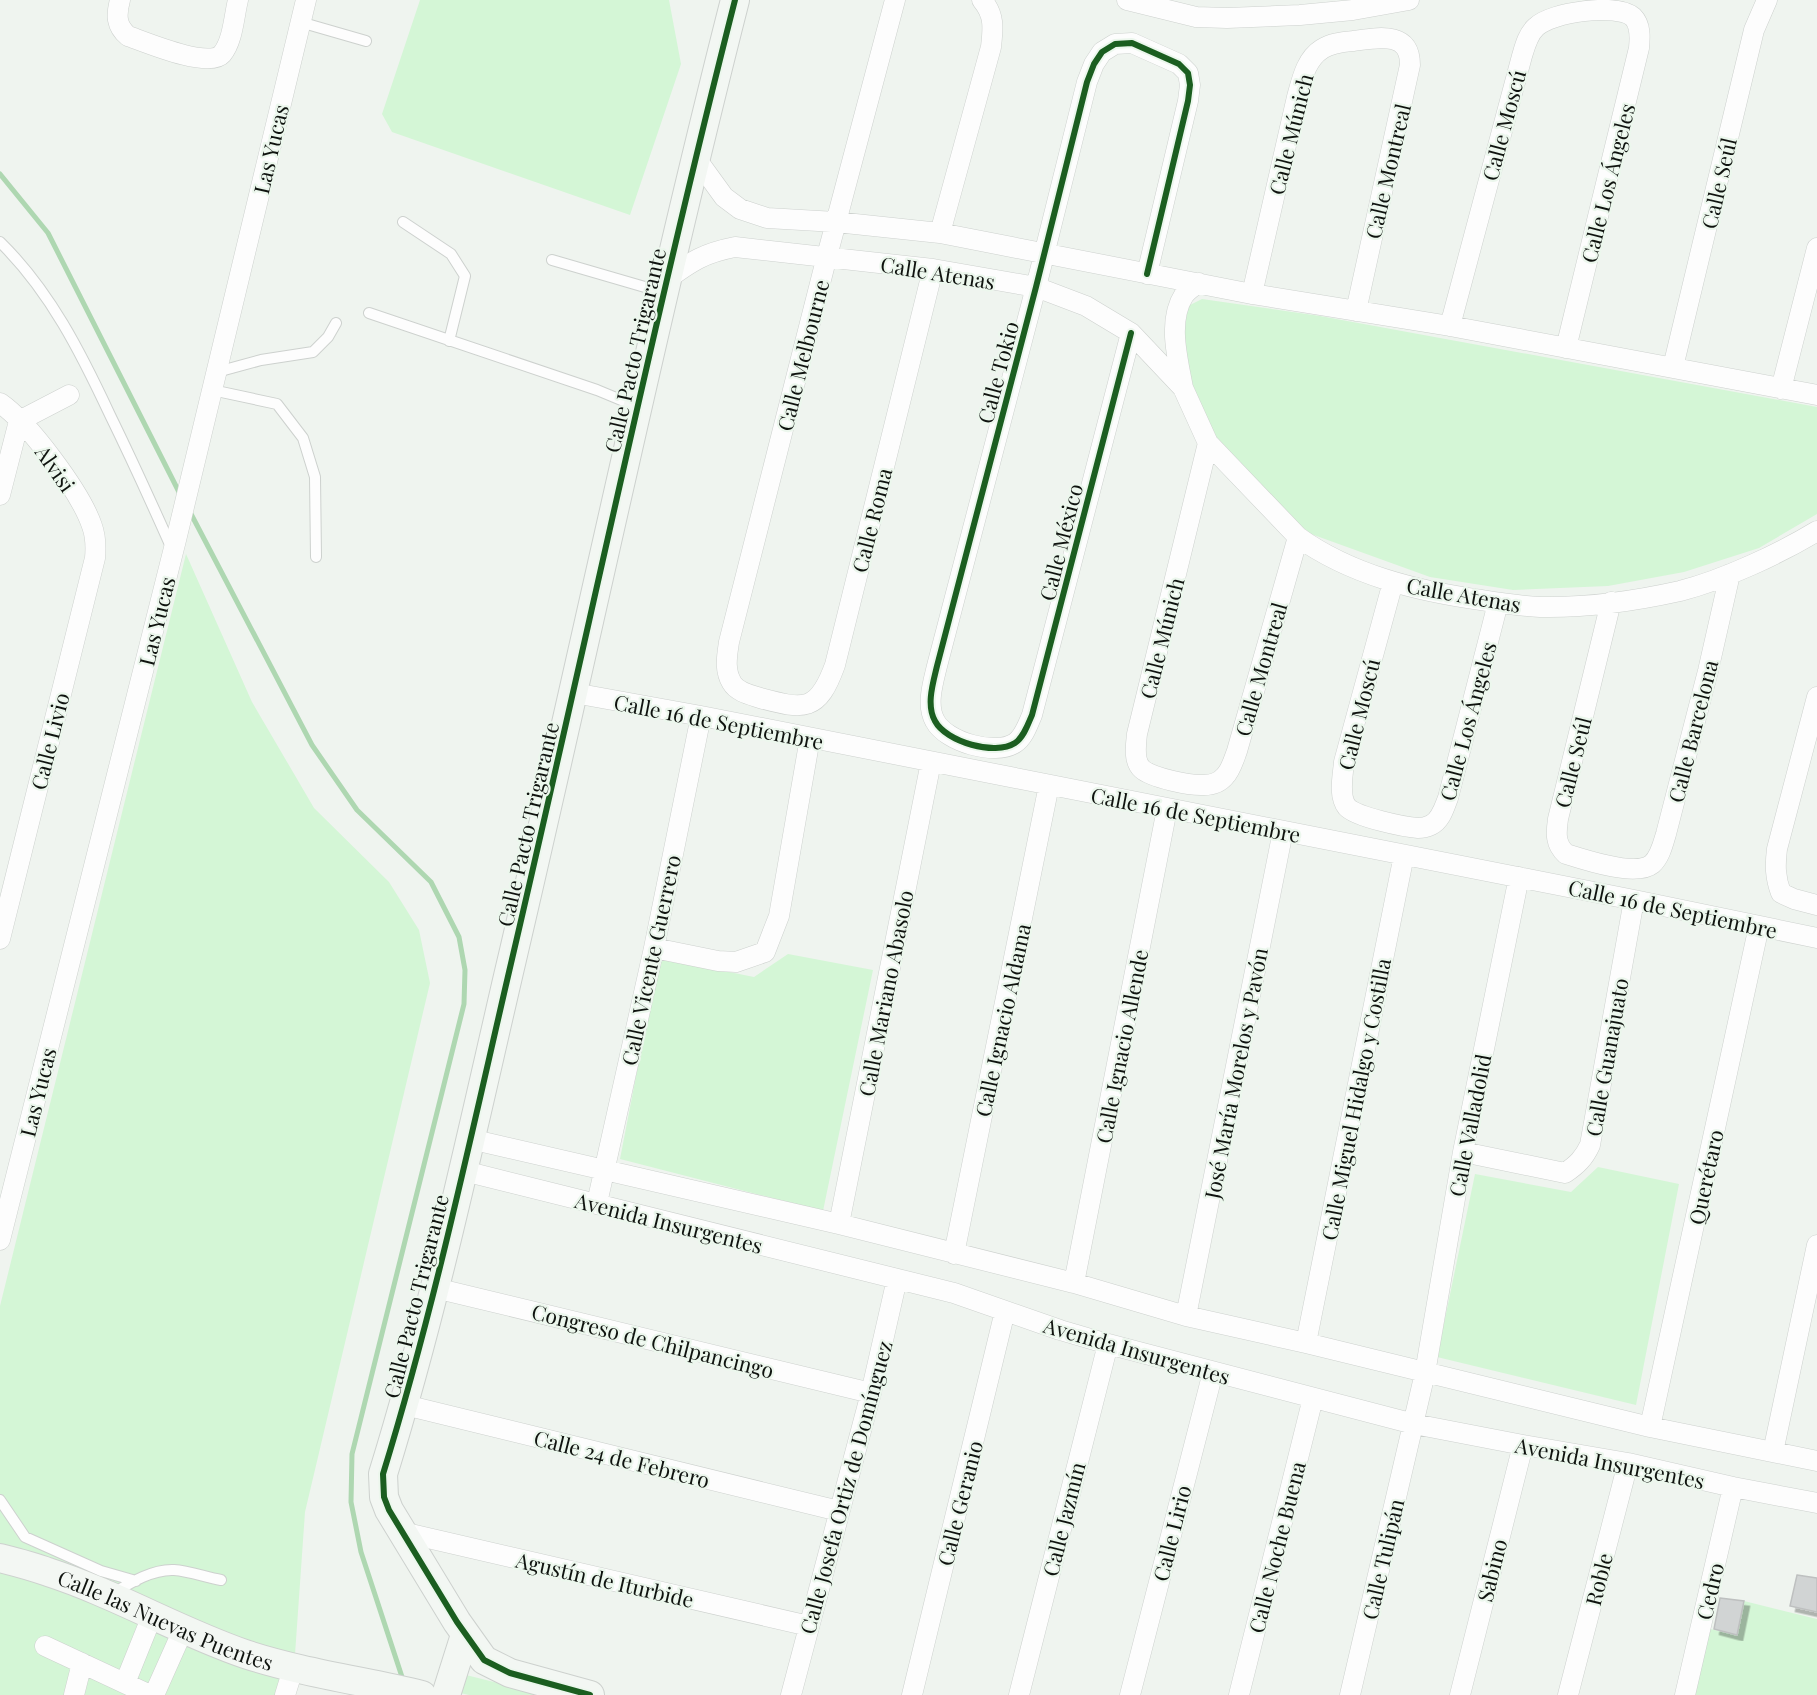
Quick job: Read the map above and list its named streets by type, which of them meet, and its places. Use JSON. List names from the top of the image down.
{
  "streets": {
    "street": [
      "Calle Moscú",
      "Calle Múnich",
      "Las Yucas",
      "Calle Montreal",
      "Calle Los Ángeles",
      "Calle Seúl",
      "Calle Atenas",
      "Calle Pacto Trigarante",
      "Calle Melbourne",
      "Calle Tokio",
      "Alvisi",
      "Calle Roma",
      "Calle México",
      "Calle 16 de Septiembre",
      "Calle Barcelona",
      "Calle Livio",
      "Calle Vicente Guerrero",
      "Calle Mariano Abasolo",
      "Calle Ignacio Aldama",
      "Calle Ignacio Allende",
      "Calle Guanajuato",
      "José María Morelos y Pavón",
      "Calle Miguel Hidalgo y Costilla",
      "Calle Valladolid",
      "Querétaro",
      "Avenida Insurgentes",
      "Congreso de Chilpancingo",
      "Calle 24 de Febrero",
      "Calle Josefa Ortiz de Domínguez",
      "Calle Geranio",
      "Calle Jazmín",
      "Calle Lirio",
      "Calle Noche Buena",
      "Calle Tulipán",
      "Sabino",
      "Agustín de Iturbide",
      "Roble",
      "Cedro",
      "Calle las Nuevas Puentes"
    ]
  },
  "crossings": [
    ["Calle Moscú", "Calle Los Ángeles"],
    ["Calle Moscú", "Calle Atenas"],
    ["Calle Múnich", "Calle Montreal"],
    ["Calle Múnich", "Calle Atenas"],
    ["Calle Montreal", "Calle Atenas"],
    ["Calle Los Ángeles", "Calle Atenas"],
    ["Calle Seúl", "Calle Atenas"],
    ["Calle Seúl", "Calle Barcelona"],
    ["Calle Atenas", "Calle Pacto Trigarante"],
    ["Calle Atenas", "Calle Melbourne"],
    ["Calle Atenas", "Calle Tokio"],
    ["Calle Atenas", "Calle Roma"],
    ["Calle Atenas", "Calle México"],
    ["Calle Atenas", "Calle Barcelona"],
    ["Calle Pacto Trigarante", "Calle 16 de Septiembre"],
    ["Calle Pacto Trigarante", "Avenida Insurgentes"],
    ["Calle Pacto Trigarante", "Congreso de Chilpancingo"],
    ["Calle Pacto Trigarante", "Calle 24 de Febrero"],
    ["Calle Pacto Trigarante", "Agustín de Iturbide"],
    ["Calle Melbourne", "Calle Roma"],
    ["Calle Tokio", "Calle México"],
    ["Alvisi", "Calle Livio"],
    ["Calle 16 de Septiembre", "Calle Vicente Guerrero"],
    ["Calle 16 de Septiembre", "Calle Mariano Abasolo"],
    ["Calle 16 de Septiembre", "Calle Ignacio Aldama"],
    ["Calle 16 de Septiembre", "Calle Ignacio Allende"],
    ["Calle 16 de Septiembre", "Calle Guanajuato"],
    ["Calle 16 de Septiembre", "José María Morelos y Pavón"],
    ["Calle 16 de Septiembre", "Calle Miguel Hidalgo y Costilla"],
    ["Calle 16 de Septiembre", "Calle Valladolid"],
    ["Calle 16 de Septiembre", "Querétaro"],
    ["Calle Vicente Guerrero", "Avenida Insurgentes"],
    ["Calle Mariano Abasolo", "Avenida Insurgentes"],
    ["Calle Ignacio Aldama", "Avenida Insurgentes"],
    ["Calle Ignacio Allende", "Avenida Insurgentes"],
    ["Calle Guanajuato", "Calle Valladolid"],
    ["José María Morelos y Pavón", "Avenida Insurgentes"],
    ["Calle Miguel Hidalgo y Costilla", "Avenida Insurgentes"],
    ["Calle Valladolid", "Avenida Insurgentes"],
    ["Calle Valladolid", "Calle Tulipán"],
    ["Querétaro", "Avenida Insurgentes"],
    ["Avenida Insurgentes", "Calle Josefa Ortiz de Domínguez"],
    ["Avenida Insurgentes", "Calle Geranio"],
    ["Avenida Insurgentes", "Calle Jazmín"],
    ["Avenida Insurgentes", "Calle Lirio"],
    ["Avenida Insurgentes", "Calle Noche Buena"],
    ["Avenida Insurgentes", "Calle Tulipán"],
    ["Avenida Insurgentes", "Sabino"],
    ["Avenida Insurgentes", "Roble"],
    ["Avenida Insurgentes", "Cedro"],
    ["Congreso de Chilpancingo", "Calle Josefa Ortiz de Domínguez"],
    ["Calle 24 de Febrero", "Calle Josefa Ortiz de Domínguez"],
    ["Calle Josefa Ortiz de Domínguez", "Agustín de Iturbide"]
  ]
}
